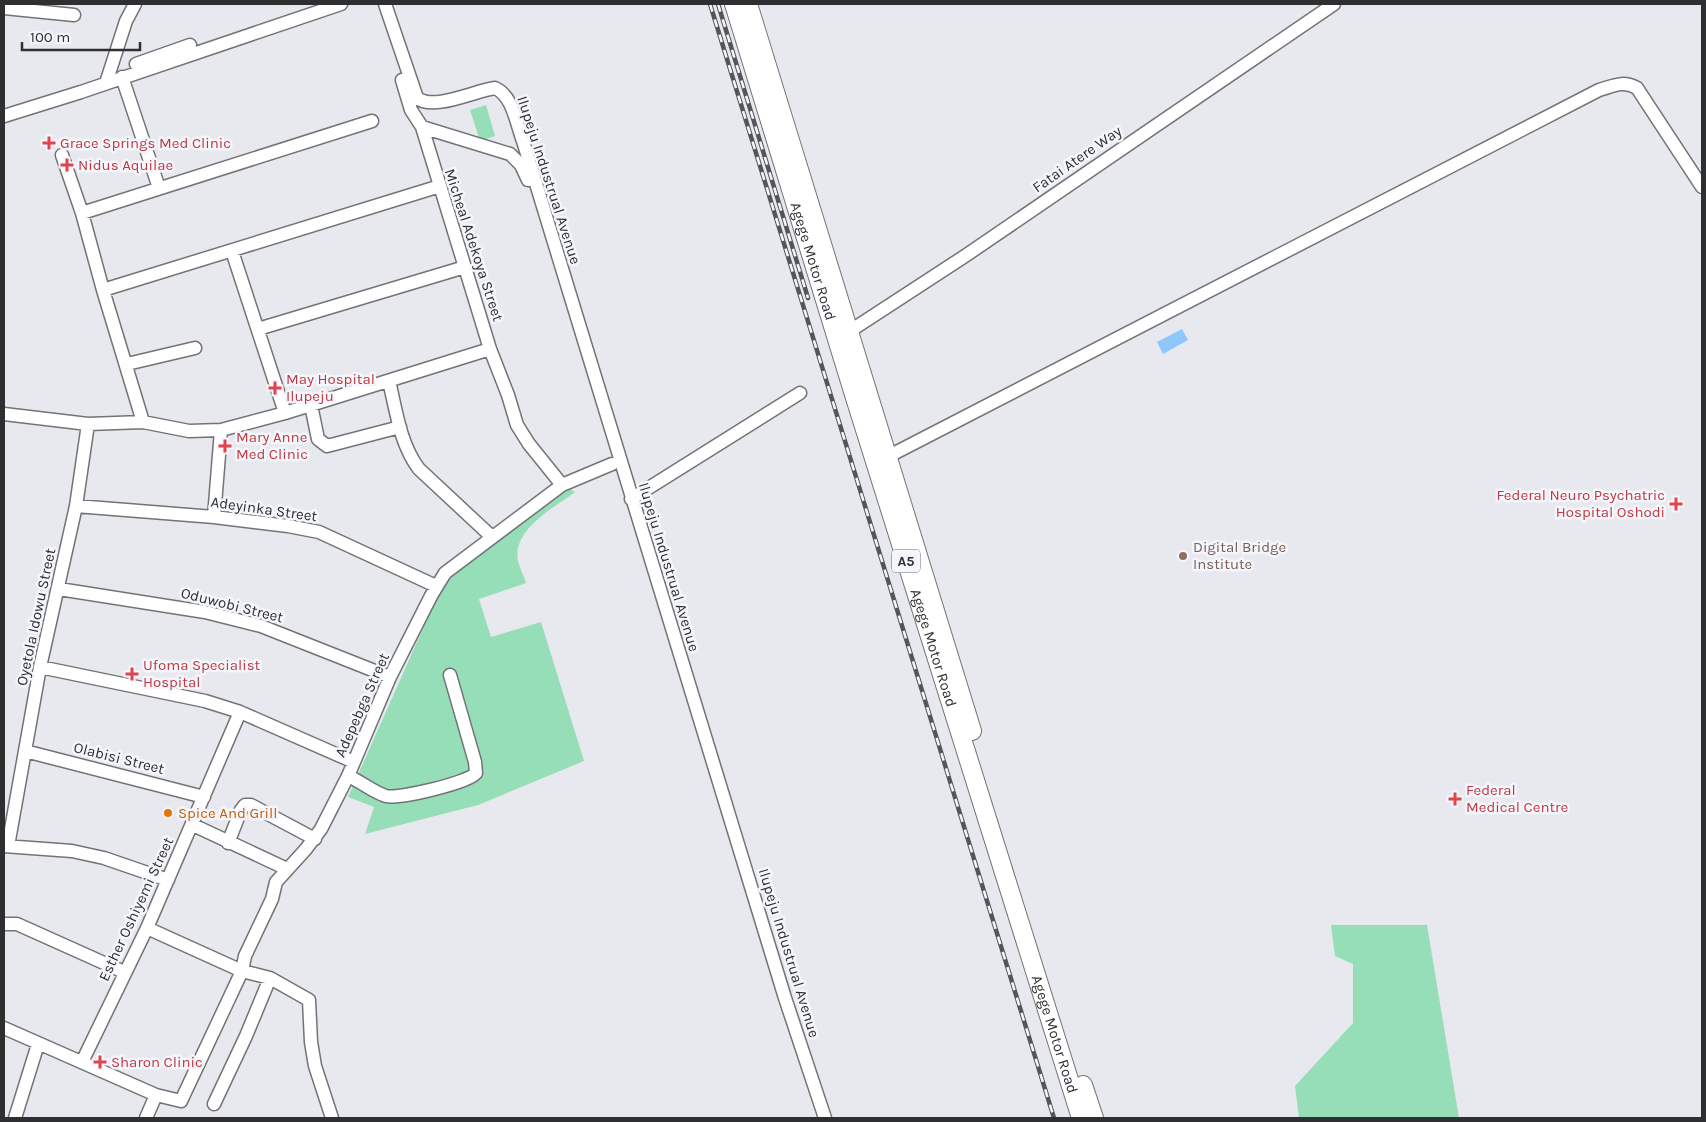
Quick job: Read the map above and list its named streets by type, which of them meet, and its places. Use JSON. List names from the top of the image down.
{
  "streets": {
    "highway": ["Agege Motor Road", "A5"],
    "street": [
      "Fatai Atere Way",
      "Ilupeju Industrual Avenue",
      "Micheal Adekoya Street",
      "Adeyinka Street",
      "Oduwobi Street",
      "Oyetola Idowu Street",
      "Adepebga Street",
      "Olabisi Street",
      "Esther Oshiyemi Street"
    ]
  },
  "crossings": [
    ["Fatai Atere Way", "Agege Motor Road"],
    ["Ilupeju Industrual Avenue", "Micheal Adekoya Street"],
    ["Ilupeju Industrual Avenue", "Adepebga Street"],
    ["Micheal Adekoya Street", "Adepebga Street"],
    ["Adeyinka Street", "Oyetola Idowu Street"],
    ["Adeyinka Street", "Adepebga Street"],
    ["Oduwobi Street", "Oyetola Idowu Street"],
    ["Oduwobi Street", "Adepebga Street"],
    ["Oyetola Idowu Street", "Olabisi Street"],
    ["Olabisi Street", "Esther Oshiyemi Street"]
  ],
  "places": {
    "health": [
      "Grace Springs Med Clinic",
      "Nidus Aquilae",
      "May Hospital Ilupeju",
      "Mary Anne Med Clinic",
      "Federal Neuro Psychatric Hospital Oshodi",
      "Ufoma Specialist Hospital",
      "Federal Medical Centre",
      "Sharon Clinic"
    ],
    "other": ["Digital Bridge Institute", "Spice And Grill"]
  },
  "scale_bar": "100 m"
}
